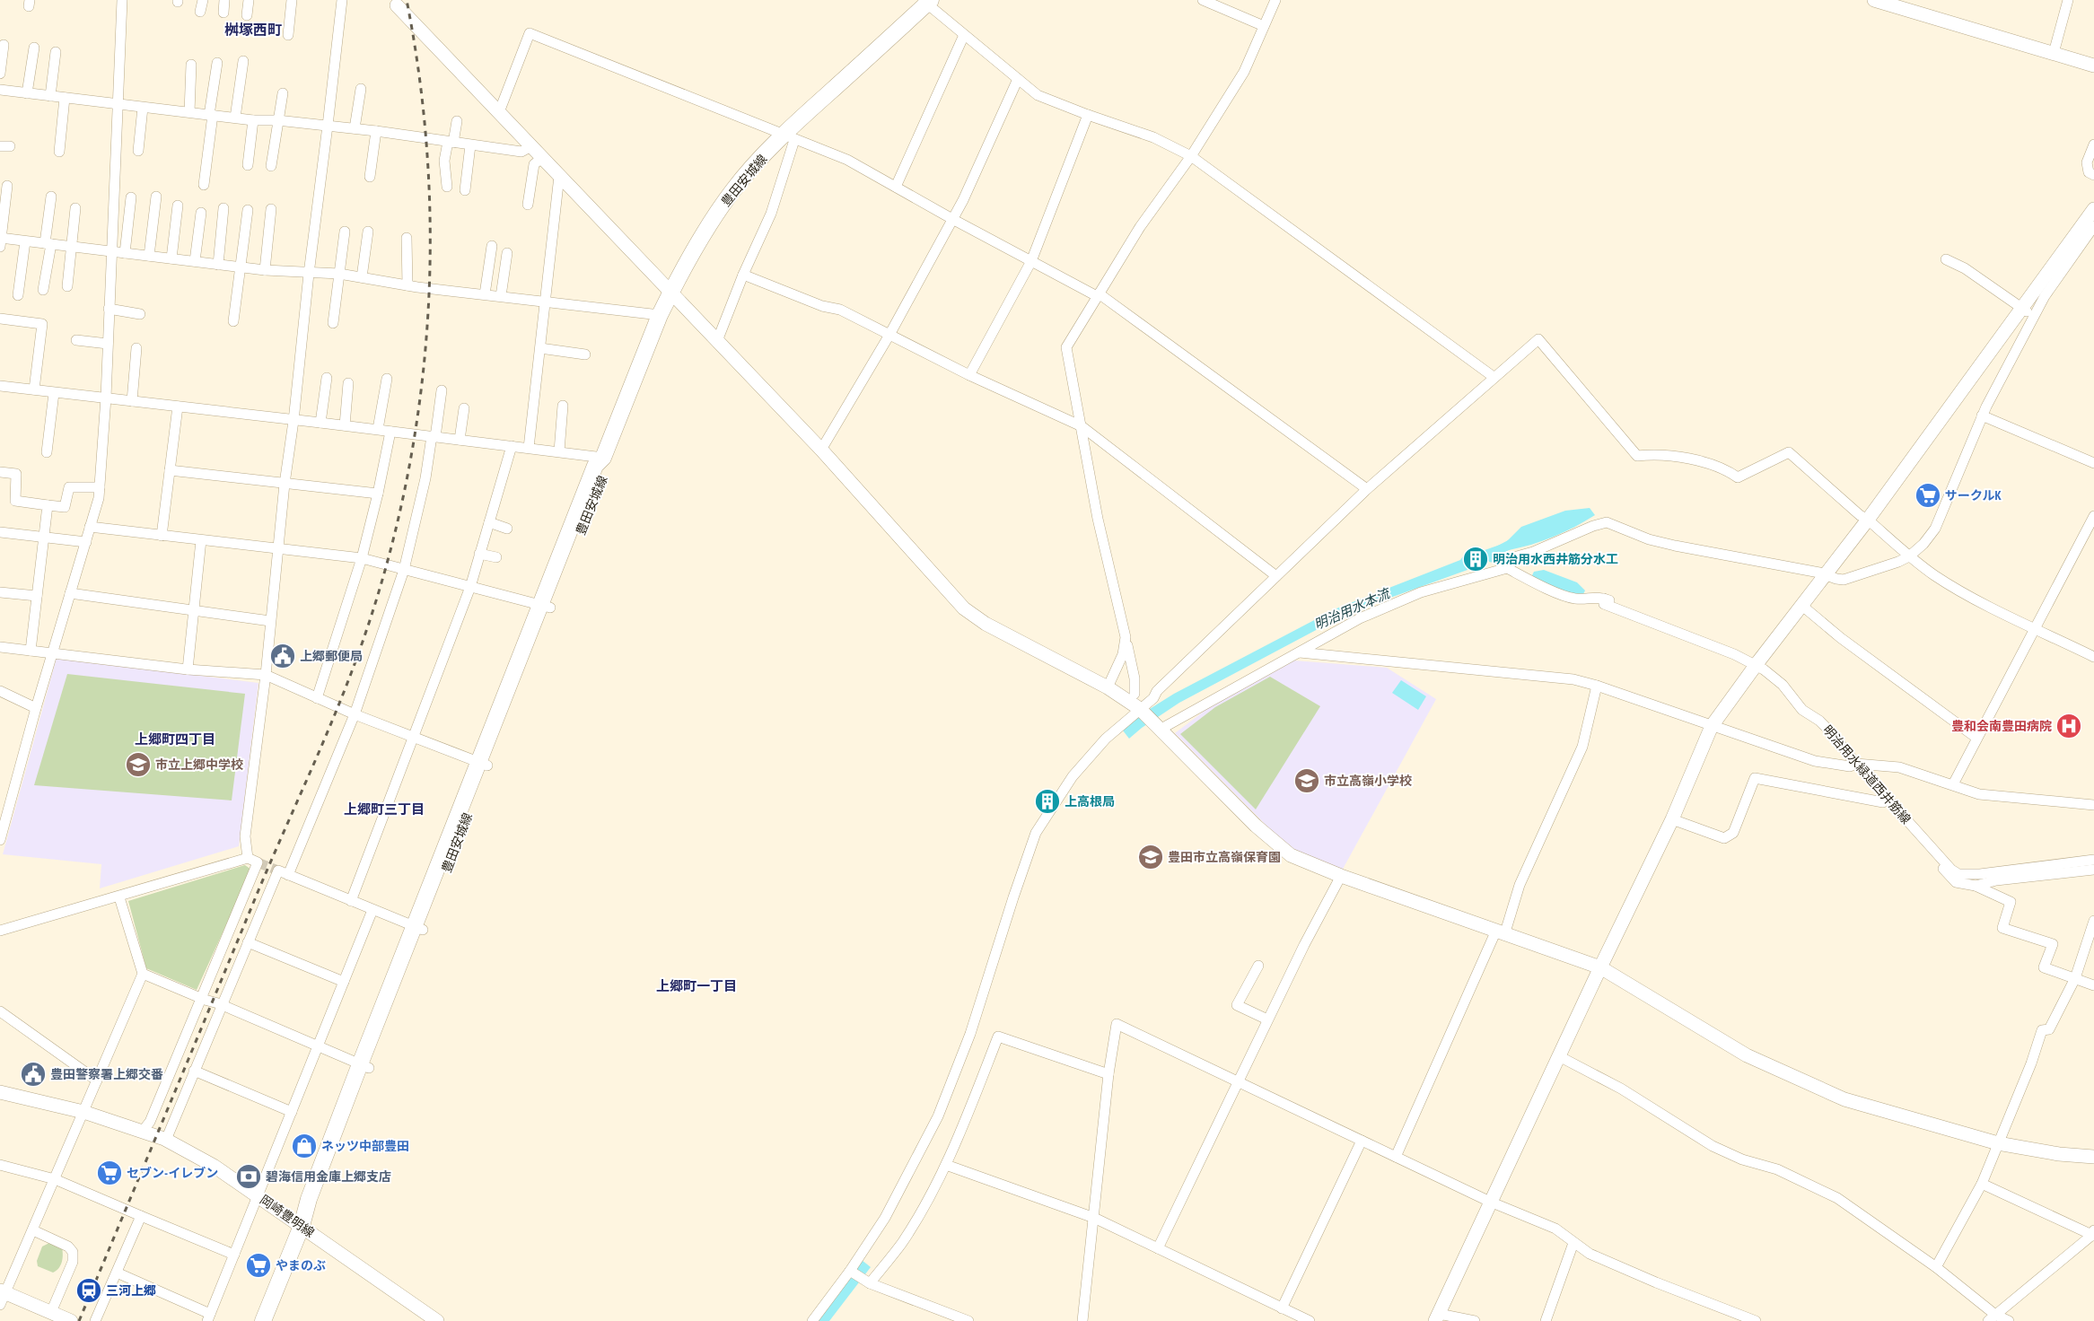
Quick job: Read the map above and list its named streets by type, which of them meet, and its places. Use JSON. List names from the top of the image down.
{
  "streets": {
    "main road": ["豊田安城線"],
    "street": ["明治用水緑道西井筋線", "岡崎豊明線"]
  },
  "crossings": [
    ["豊田安城線", "岡崎豊明線"]
  ],
  "districts": [
    "桝塚西町",
    "上郷町四丁目",
    "上郷町三丁目",
    "上郷町一丁目"
  ],
  "water": ["明治用水本流"],
  "places": {
    "supermarket": ["サークルK", "セブン-イレブン", "やまのぶ"],
    "building": ["明治用水西井筋分水工", "上高根局"],
    "public building": ["上郷郵便局", "豊田警察署上郷交番"],
    "hospital": ["豊和会南豊田病院"],
    "school or university": ["市立上郷中学校", "市立高嶺小学校", "豊田市立高嶺保育園"],
    "shop": ["ネッツ中部豊田"],
    "bank": ["碧海信用金庫上郷支店"],
    "station": ["三河上郷"]
  }
}
